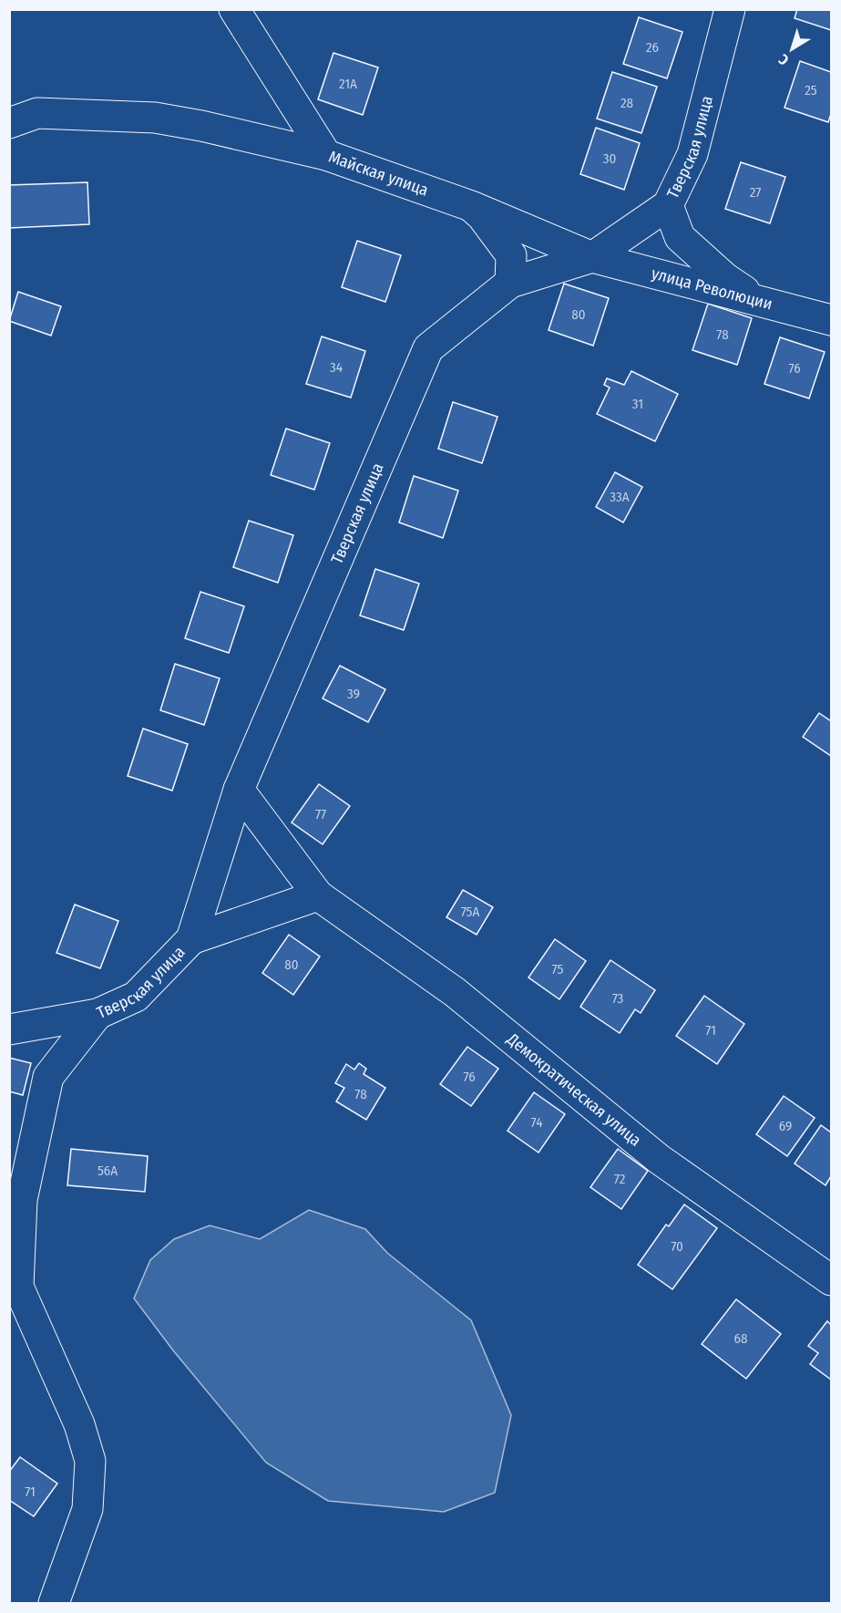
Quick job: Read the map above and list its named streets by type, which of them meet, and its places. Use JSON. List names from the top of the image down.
{
  "streets": {
    "street": [
      "Тверская улица",
      "Майская улица",
      "улица Революции",
      "Демократическая улица"
    ]
  },
  "crossings": [
    ["Тверская улица", "Майская улица"],
    ["Тверская улица", "улица Революции"],
    ["Тверская улица", "Демократическая улица"],
    ["Майская улица", "улица Революции"]
  ],
  "house_numbers": [
    "26",
    "21А",
    "25",
    "28",
    "30",
    "27",
    "80",
    "78",
    "34",
    "76",
    "31",
    "33А",
    "39",
    "77",
    "75А",
    "80",
    "75",
    "73",
    "71",
    "76",
    "78",
    "74",
    "69",
    "56А",
    "72",
    "70",
    "68",
    "71"
  ],
  "north": "bottom left"
}
